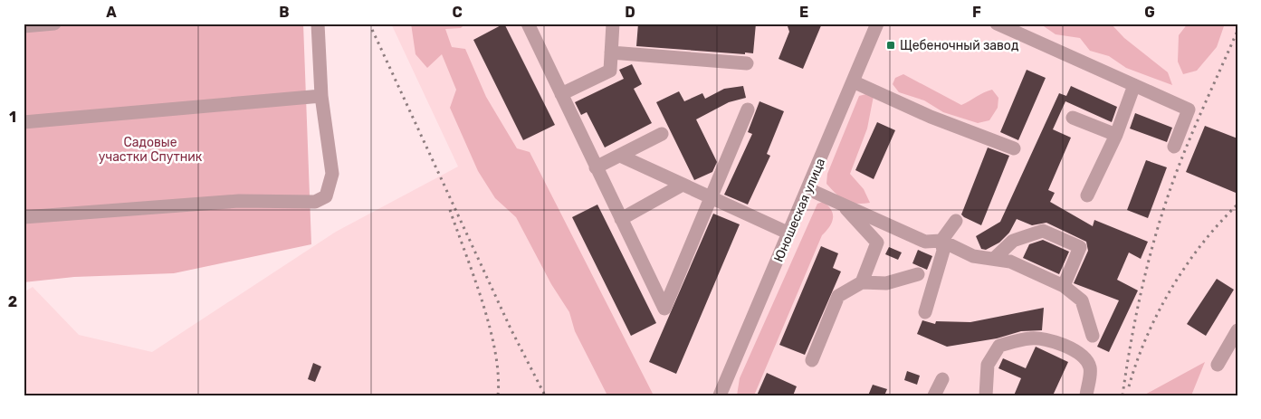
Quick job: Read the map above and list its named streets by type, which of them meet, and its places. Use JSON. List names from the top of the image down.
{
  "streets": {
    "street": ["Юношеская улица"]
  },
  "parks": ["Садовые участки Спутник"],
  "places": {
    "transit": ["Щебеночный завод"]
  },
  "grid": {
    "columns": [
      "A",
      "B",
      "C",
      "D",
      "E",
      "F",
      "G"
    ],
    "rows": ["1", "2"]
  }
}
